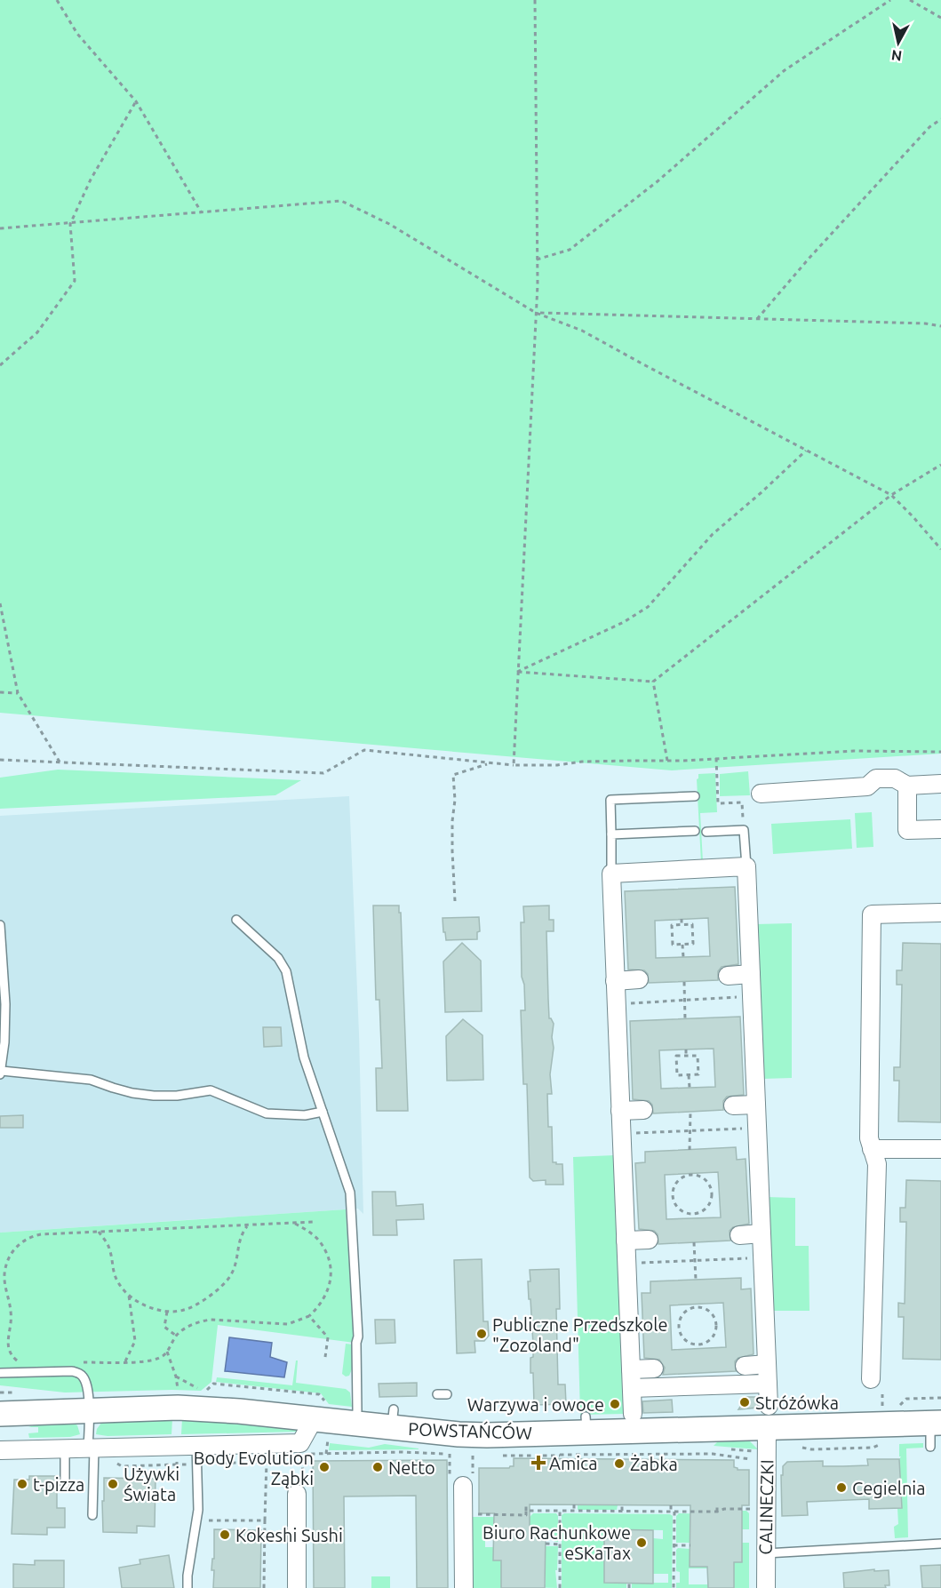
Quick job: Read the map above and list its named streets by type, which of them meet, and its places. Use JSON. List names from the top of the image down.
{
  "streets": {
    "street": ["POWSTAŃCÓW", "CALINECZKI"]
  },
  "crossings": [
    ["POWSTAŃCÓW", "CALINECZKI"]
  ],
  "places": {
    "other": [
      "Publiczne Przedszkole \"Zozoland\"",
      "Stróżówka",
      "Warzywa i owoce",
      "Żabka",
      "Body Evolution Ząbki",
      "Netto",
      "t-pizza",
      "Używki Świata",
      "Cegielnia",
      "Kokeshi Sushi",
      "Biuro Rachunkowe eSKaTax"
    ],
    "health": ["Amica"]
  },
  "north": "bottom"
}
